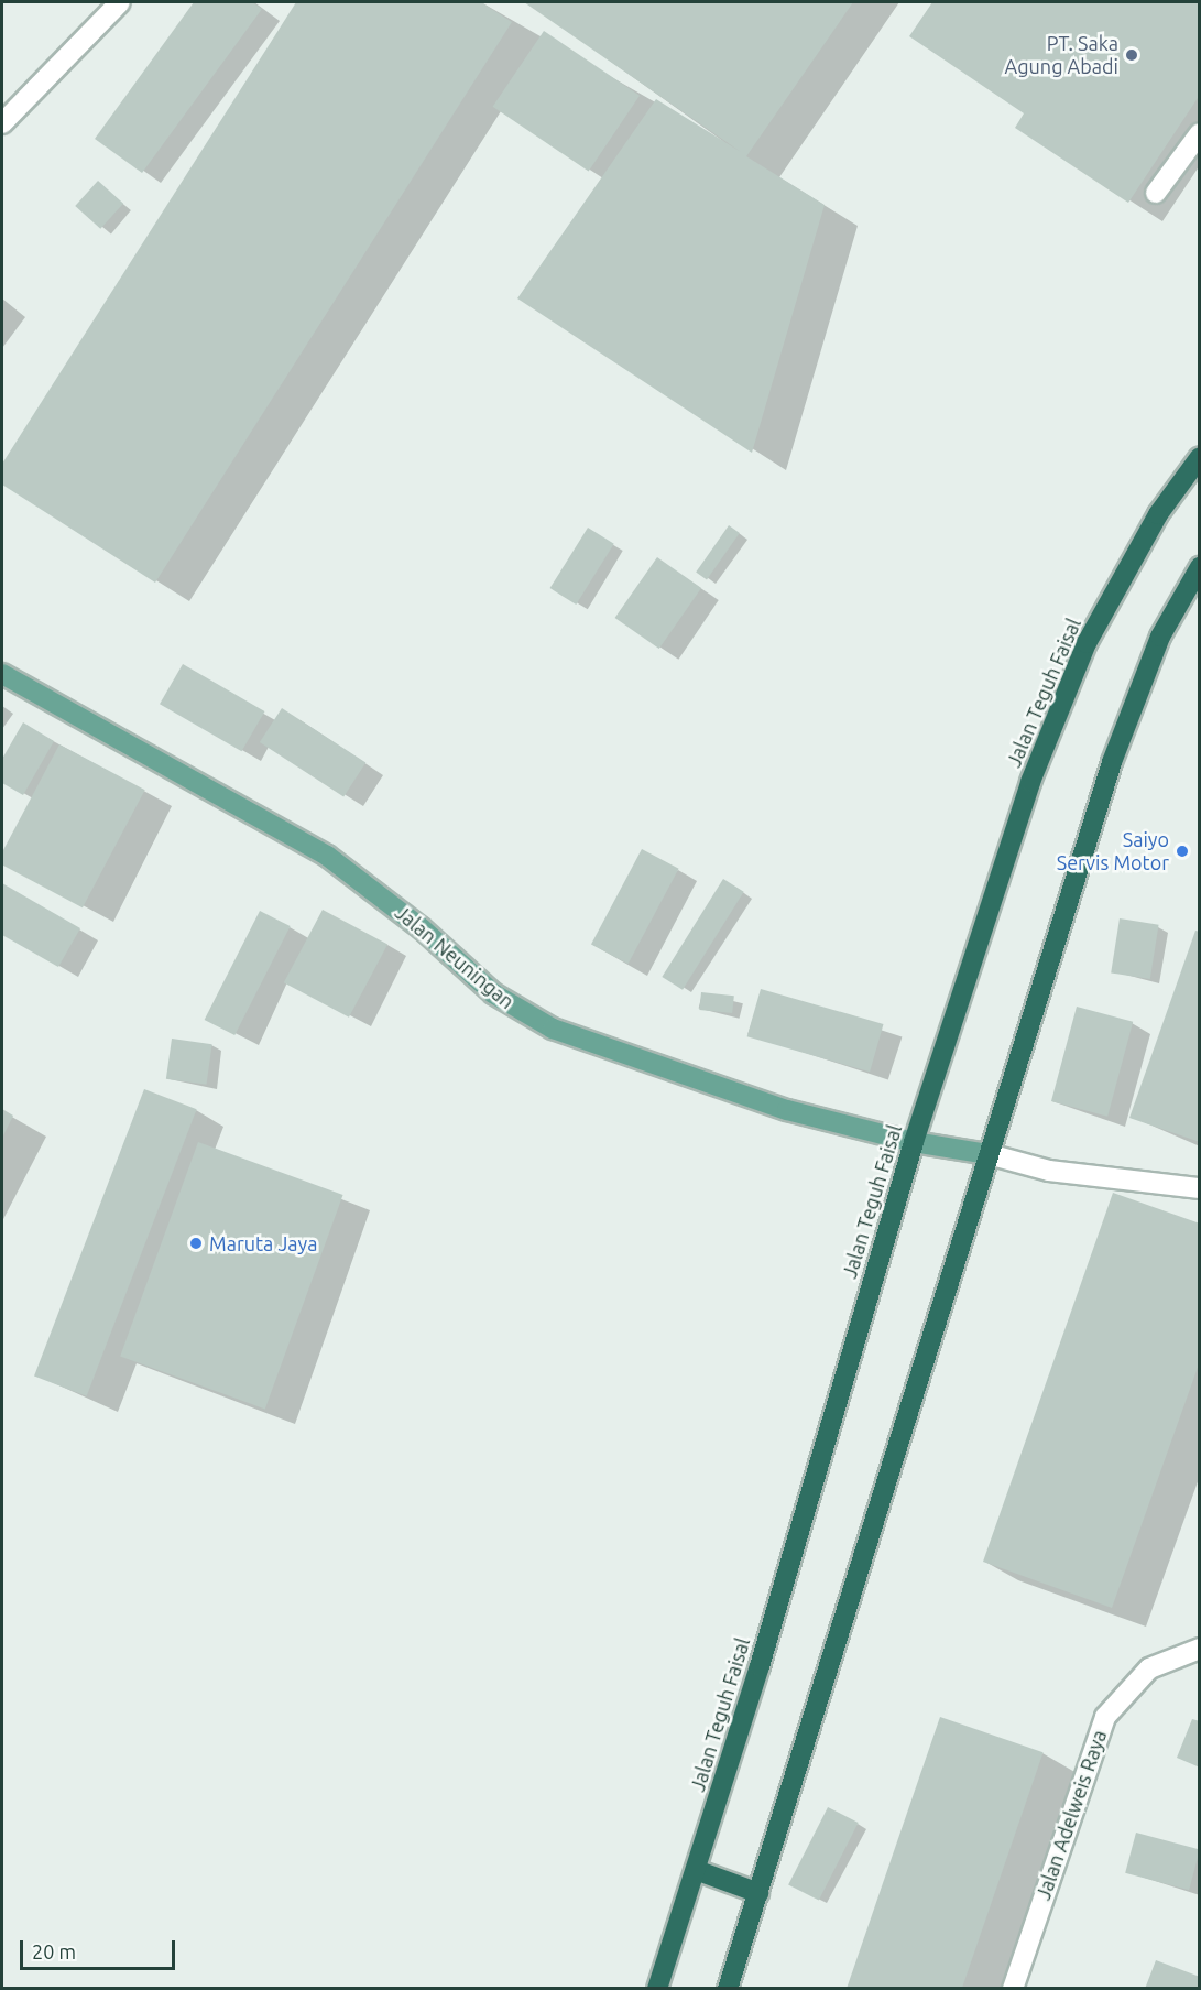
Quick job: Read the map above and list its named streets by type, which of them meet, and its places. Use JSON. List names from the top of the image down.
{
  "streets": {
    "highway": ["Jalan Teguh Faisal"],
    "main road": ["Jalan Neuningan"],
    "street": ["Jalan Adelweis Raya"]
  },
  "crossings": [
    ["Jalan Teguh Faisal", "Jalan Neuningan"]
  ],
  "places": ["PT. Saka Agung Abadi", "Saiyo Servis Motor", "Maruta Jaya"],
  "scale_bar": "20 m"
}
